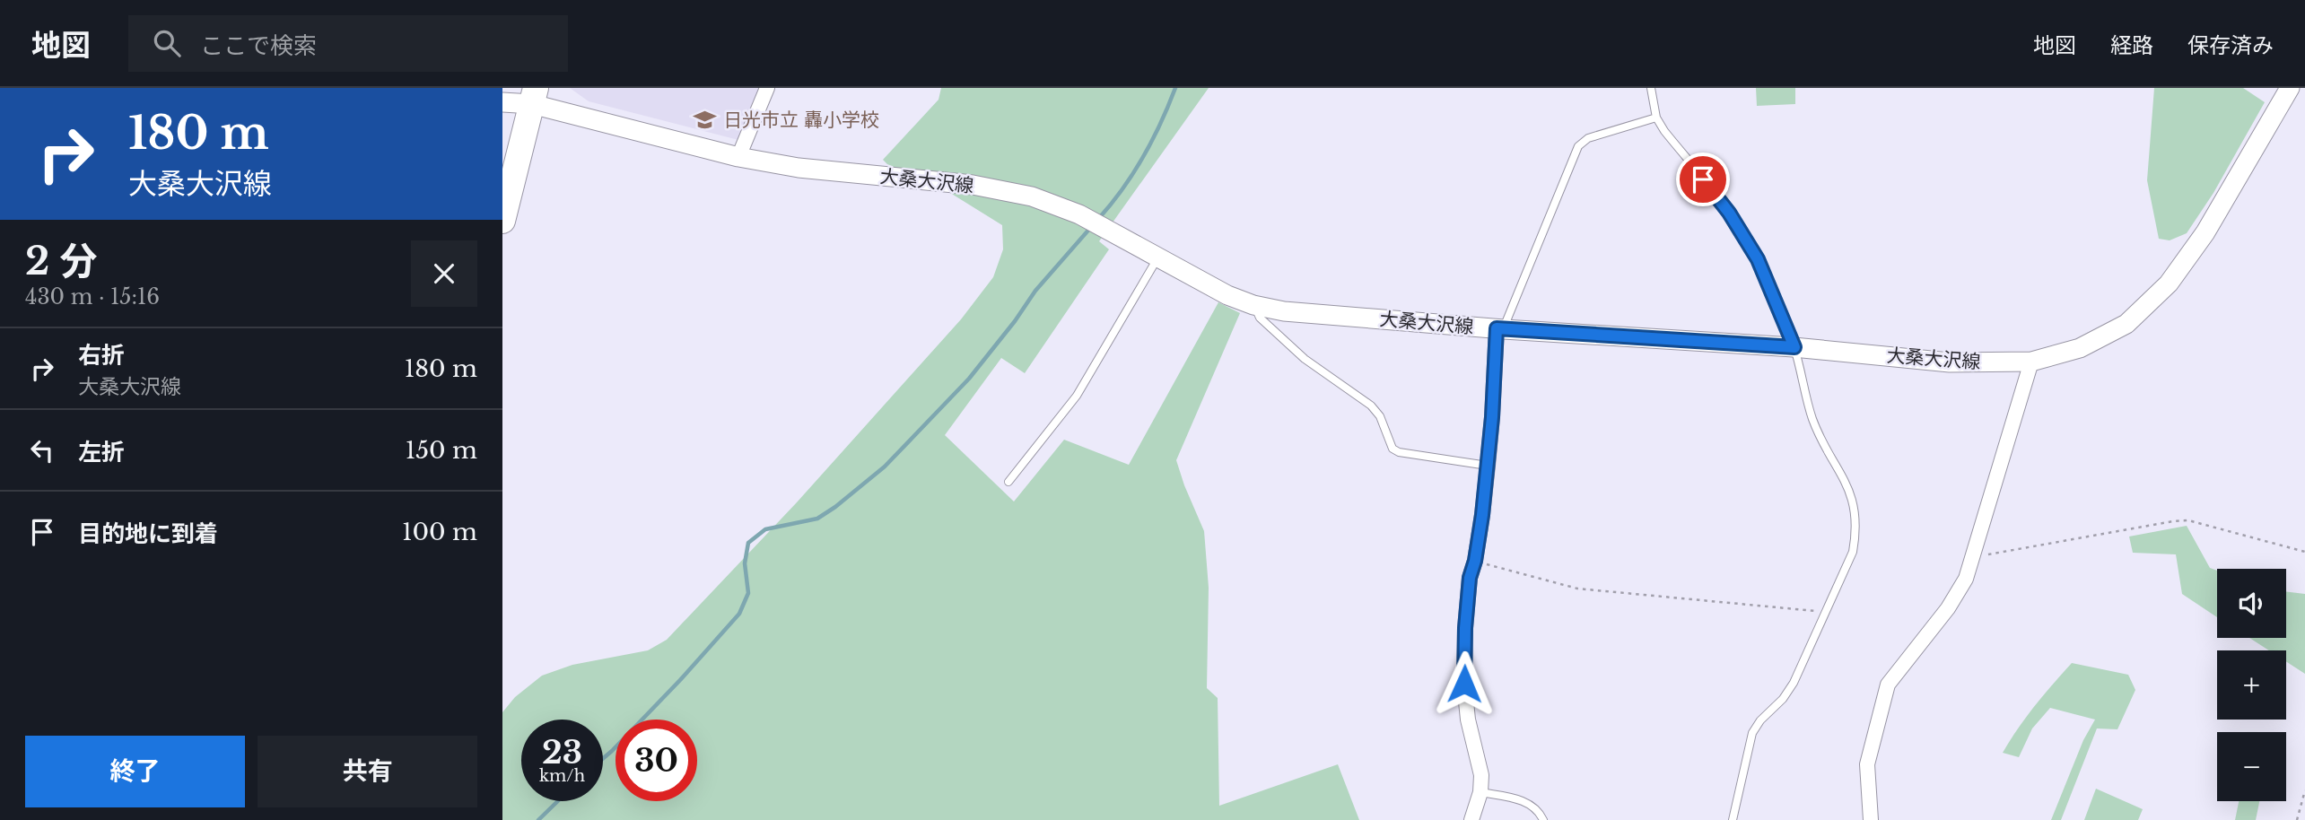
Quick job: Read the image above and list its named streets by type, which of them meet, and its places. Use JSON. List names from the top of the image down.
{
  "streets": {
    "main road": ["大桑大沢線"]
  },
  "places": {
    "school or university": ["日光市立 轟小学校"]
  },
  "page": {
    "header": "地図",
    "search": "ここで検索",
    "nav": ["地図", "経路", "保存済み"],
    "turn": ["180 m", "大桑大沢線"],
    "heading": ["2 分", "430 m · 15:16"],
    "list": [
      {
        "name": "右折",
        "note": "大桑大沢線",
        "value": "180 m"
      },
      {
        "name": "左折",
        "value": "150 m"
      },
      {
        "name": "目的地に到着",
        "value": "100 m"
      }
    ],
    "map_buttons": ["+", "−"],
    "speed": "23 km/h",
    "limit": "30",
    "buttons": ["終了", "共有"]
  }
}
